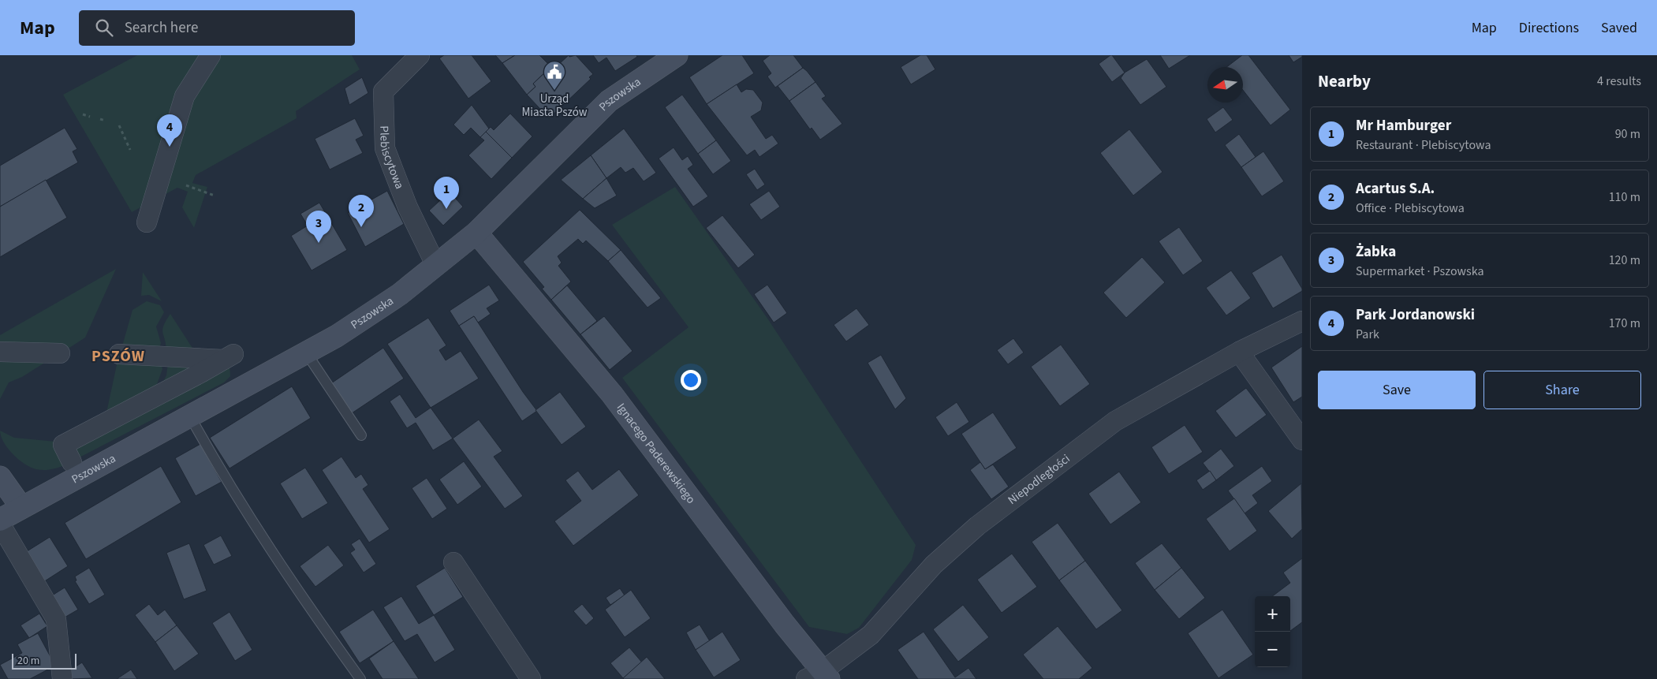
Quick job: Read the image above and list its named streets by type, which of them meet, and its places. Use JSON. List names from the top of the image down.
{
  "streets": {
    "main road": ["Pszowska", "Ignacego Paderewskiego"],
    "street": ["Plebiscytowa", "Niepodległości"]
  },
  "crossings": [
    ["Pszowska", "Plebiscytowa"],
    ["Pszowska", "Ignacego Paderewskiego"],
    ["Ignacego Paderewskiego", "Niepodległości"]
  ],
  "districts": ["PSZÓW"],
  "places": {
    "public building": ["Urząd Miasta Pszów"]
  },
  "scale_bar": "20 m",
  "north": "left",
  "page": {
    "header": "Map",
    "search": "Search here",
    "nav": ["Map", "Directions", "Saved"],
    "heading": ["Nearby", "4 results"],
    "list": [
      {
        "mark": "1",
        "name": "Mr Hamburger",
        "note": "Restaurant · Plebiscytowa",
        "value": "90 m"
      },
      {
        "mark": "2",
        "name": "Acartus S.A.",
        "note": "Office · Plebiscytowa",
        "value": "110 m"
      },
      {
        "mark": "3",
        "name": "Żabka",
        "note": "Supermarket · Pszowska",
        "value": "120 m"
      },
      {
        "mark": "4",
        "name": "Park Jordanowski",
        "note": "Park",
        "value": "170 m"
      }
    ],
    "pins": [
      "4",
      "1",
      "2",
      "3"
    ],
    "buttons": ["Save", "Share"],
    "map_buttons": ["+", "−"],
    "scale": "20 m"
  }
}
